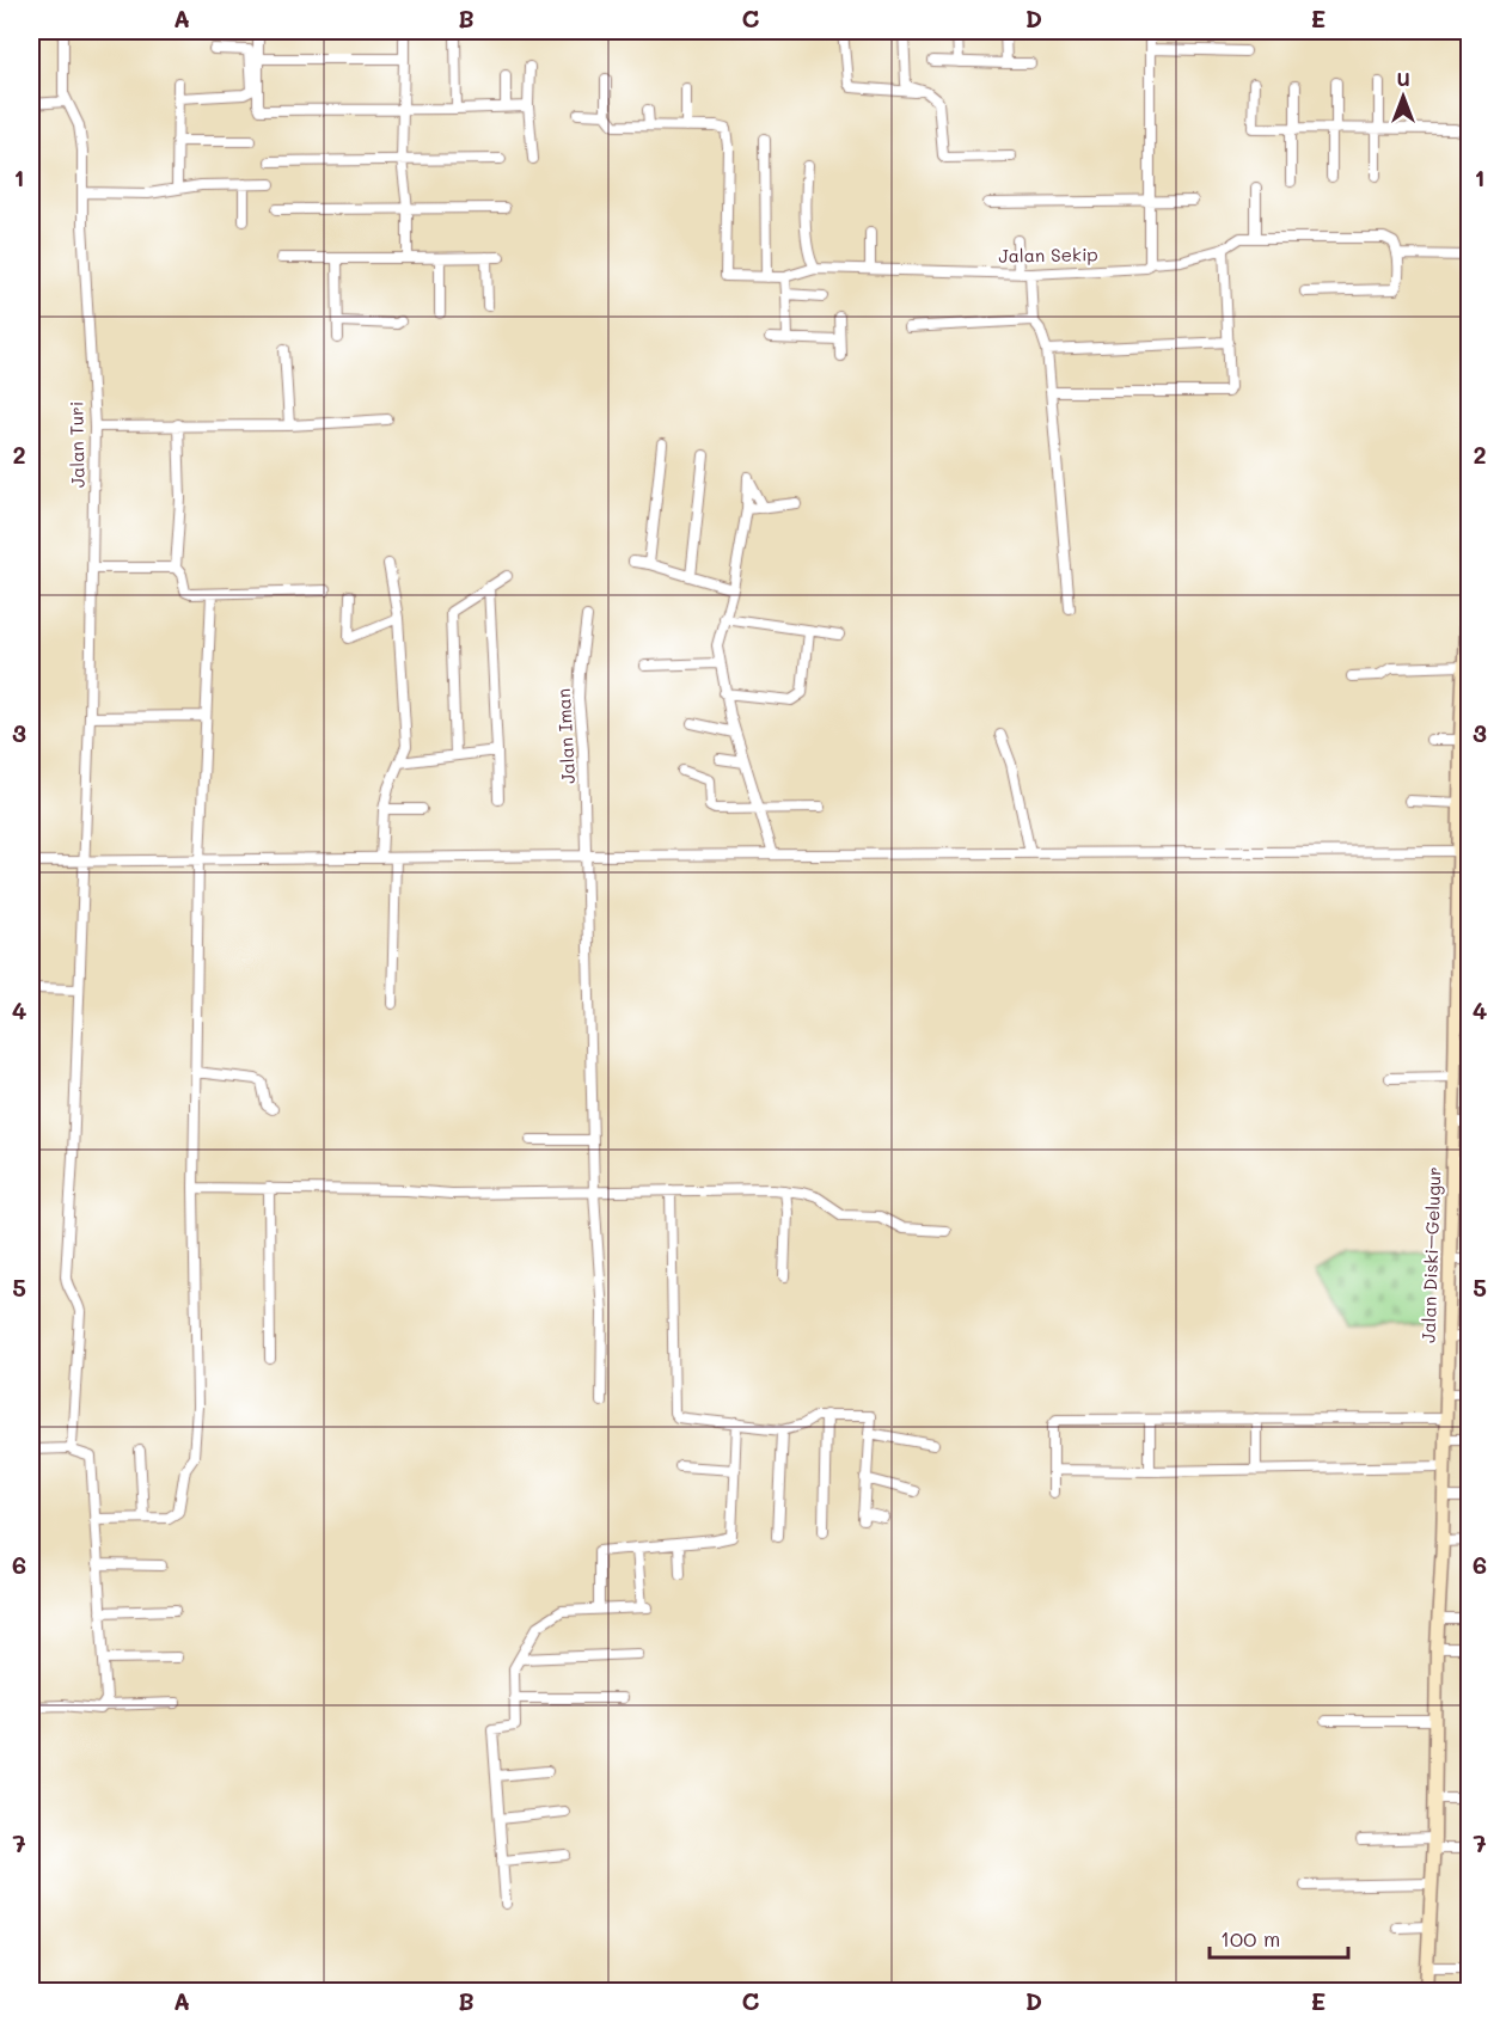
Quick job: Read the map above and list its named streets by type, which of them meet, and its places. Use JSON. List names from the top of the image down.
{
  "streets": {
    "main road": ["Jalan Diski–Gelugur"],
    "street": ["Jalan Sekip", "Jalan Turi", "Jalan Iman"]
  },
  "scale_bar": "100 m",
  "north": "top",
  "grid": {
    "columns": [
      "A",
      "B",
      "C",
      "D",
      "E"
    ],
    "rows": [
      "1",
      "2",
      "3",
      "4",
      "5",
      "6",
      "7"
    ]
  }
}
